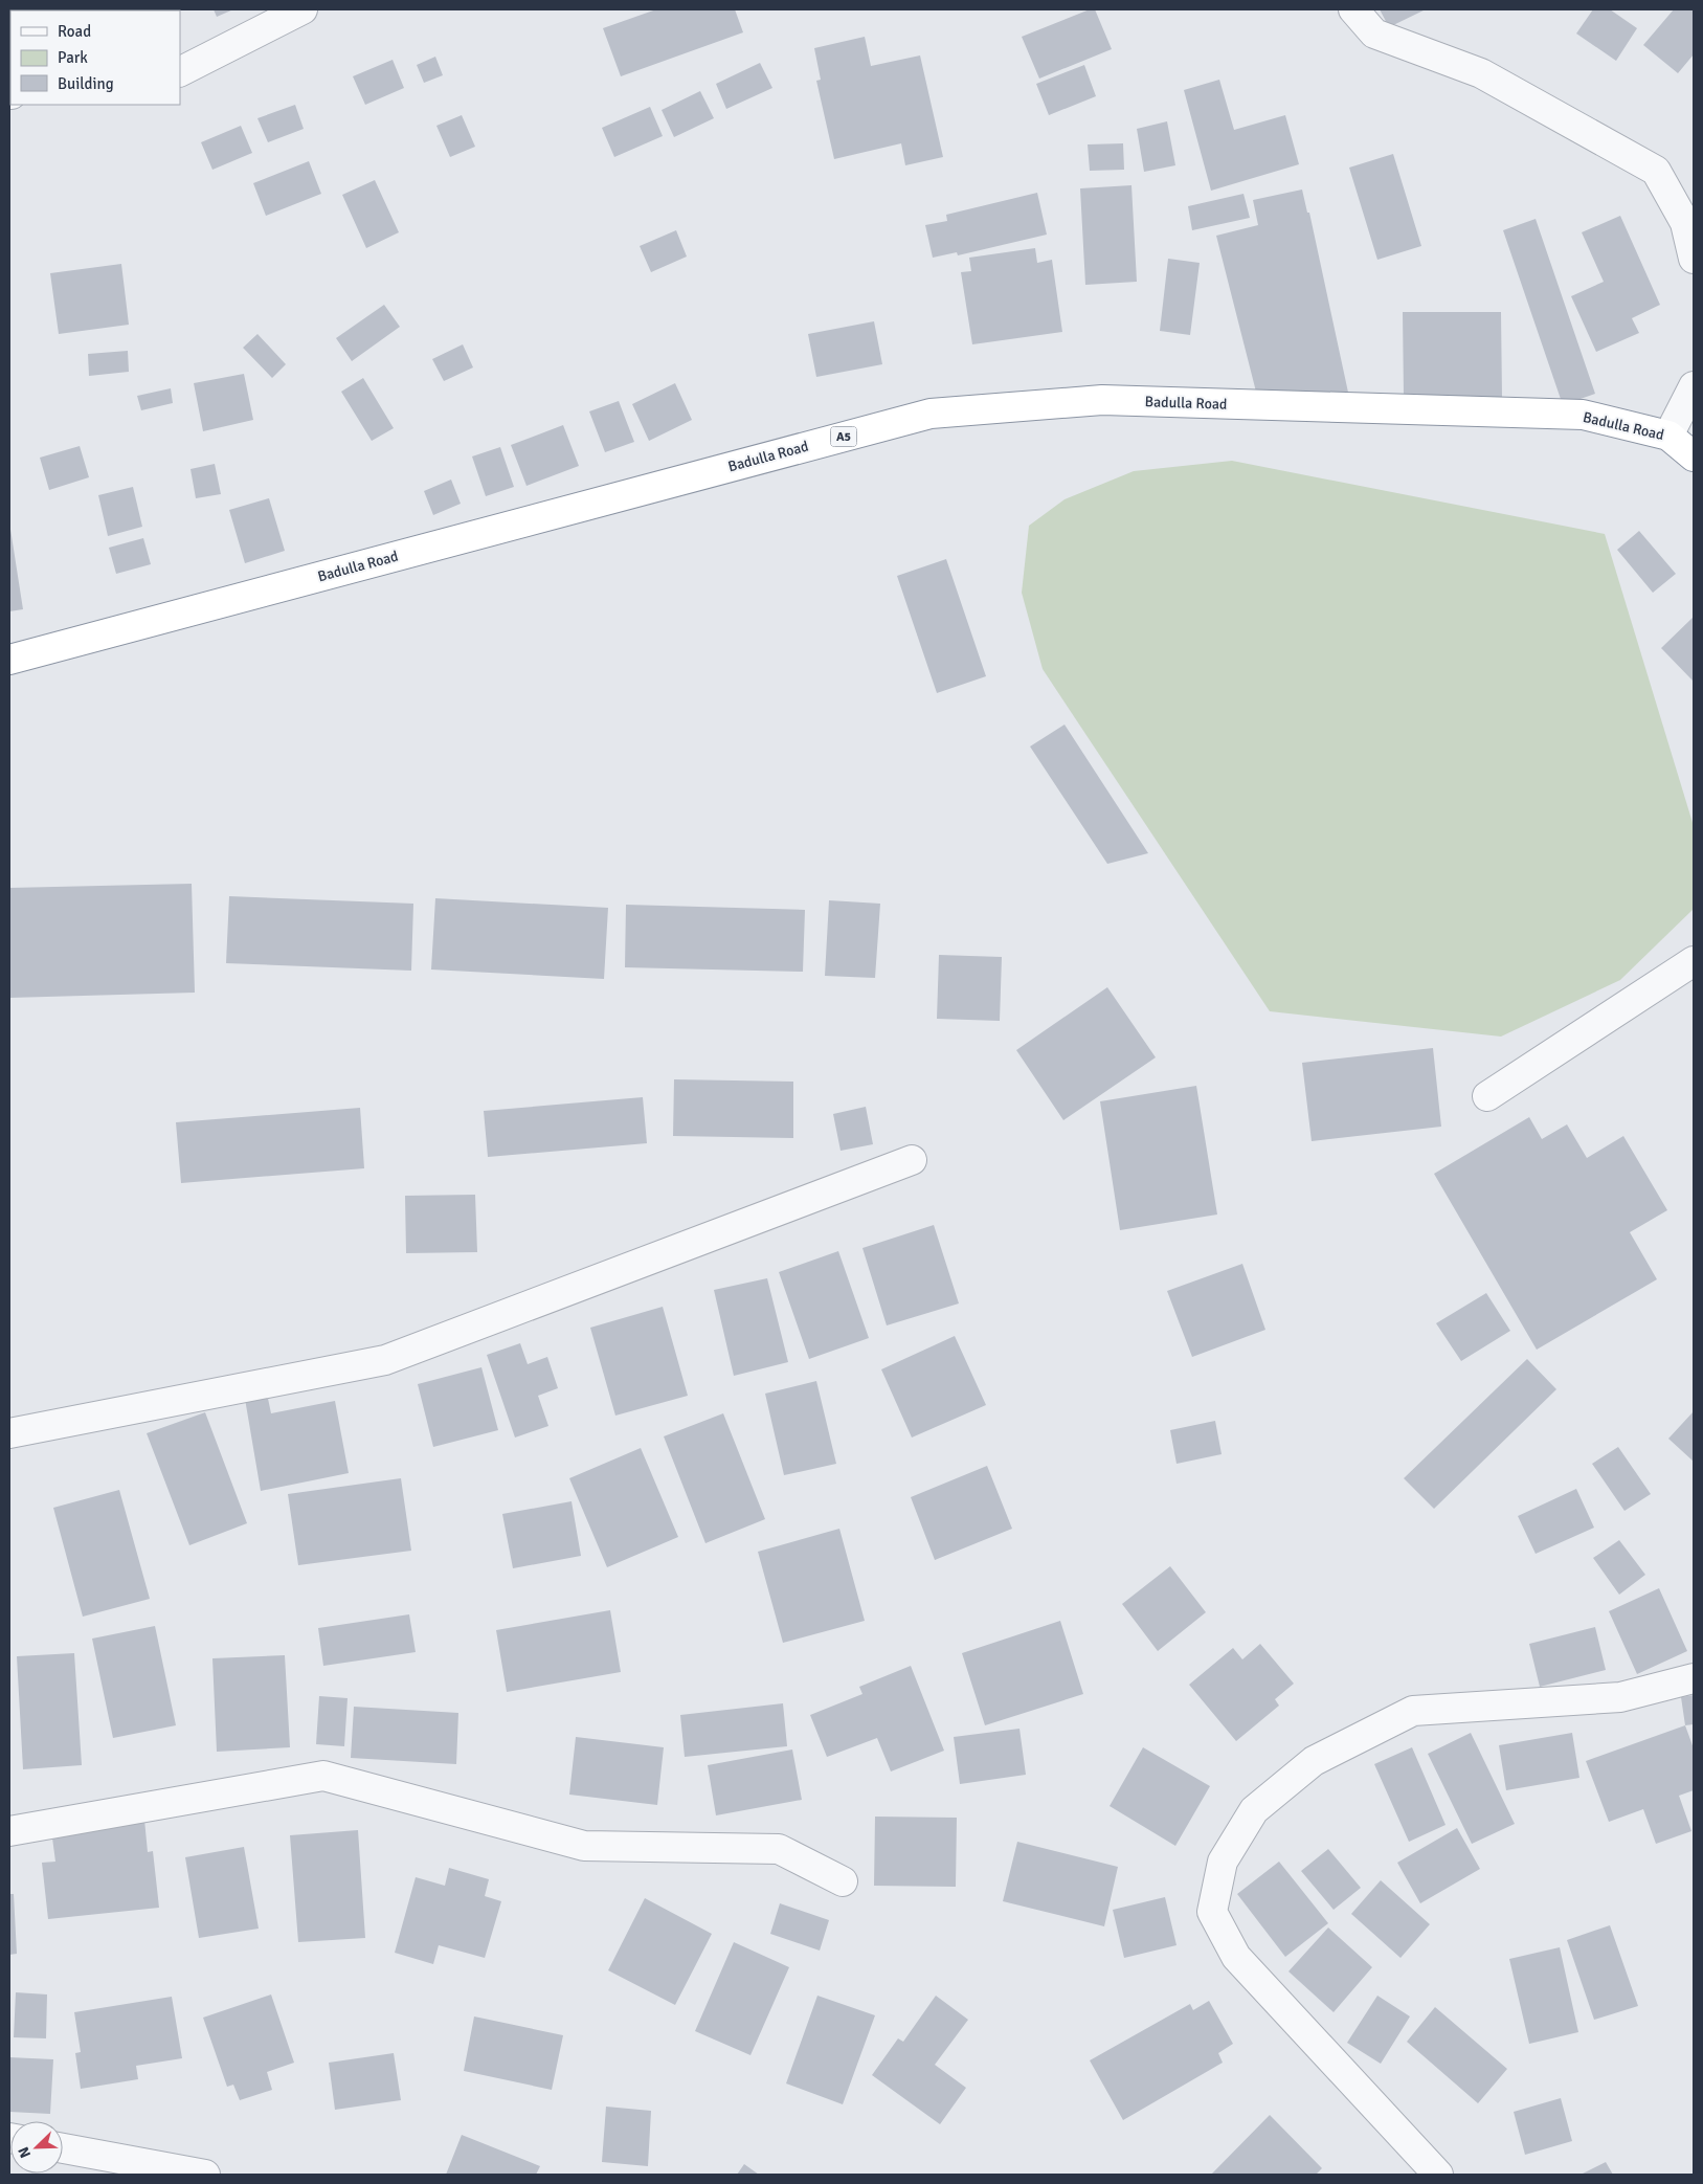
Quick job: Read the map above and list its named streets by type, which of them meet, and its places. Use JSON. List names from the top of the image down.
{
  "streets": {
    "highway": ["Badulla Road", "A5"]
  },
  "legend": ["Road", "Park", "Building"],
  "north": "bottom left"
}
